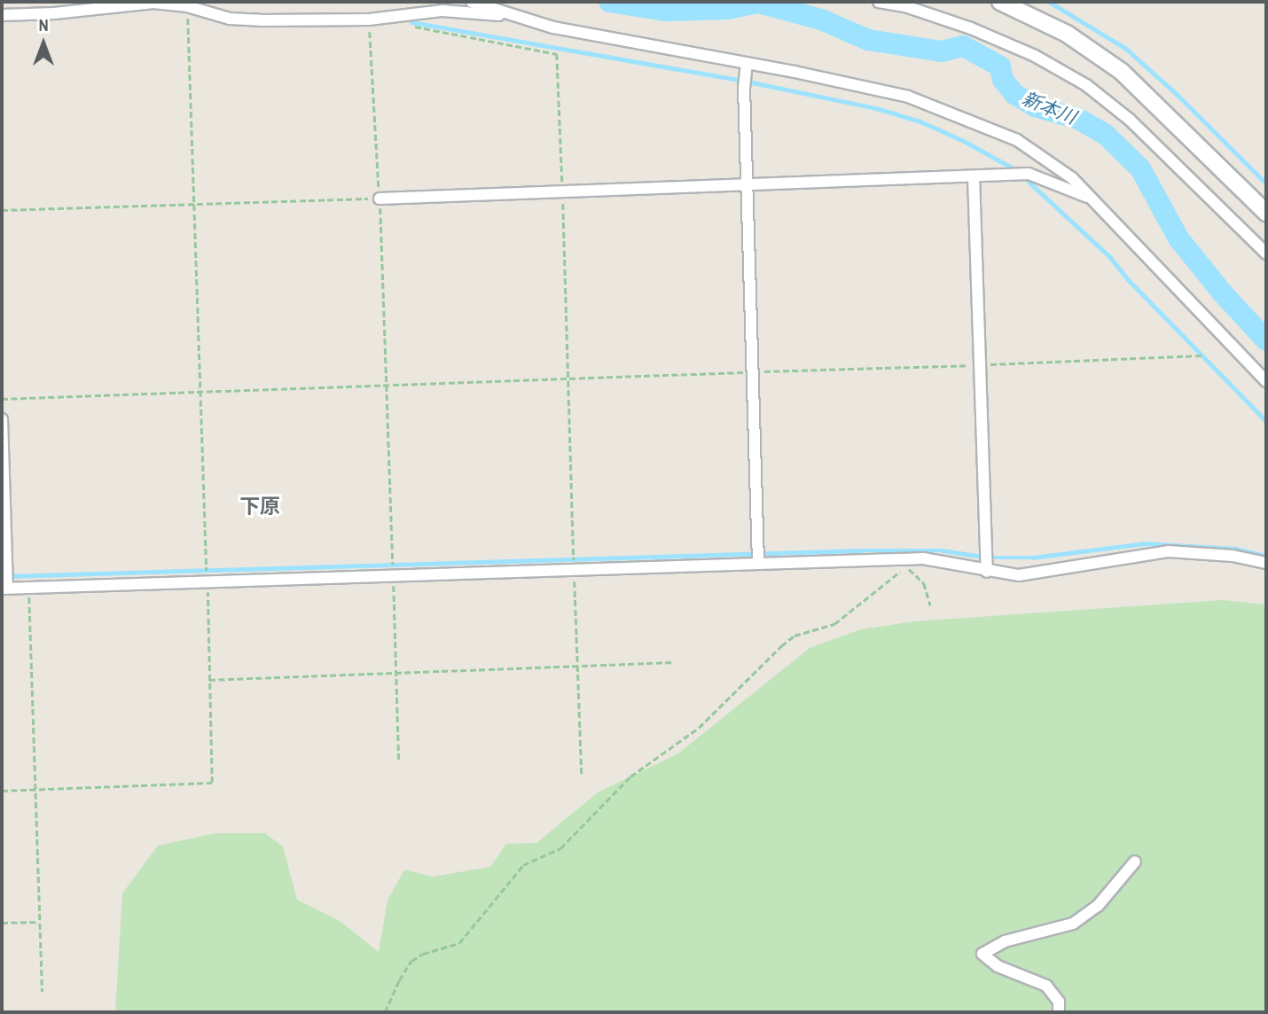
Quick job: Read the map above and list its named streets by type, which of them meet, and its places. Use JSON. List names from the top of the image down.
{
  "districts": ["下原"],
  "water": ["新本川"],
  "north": "top"
}
